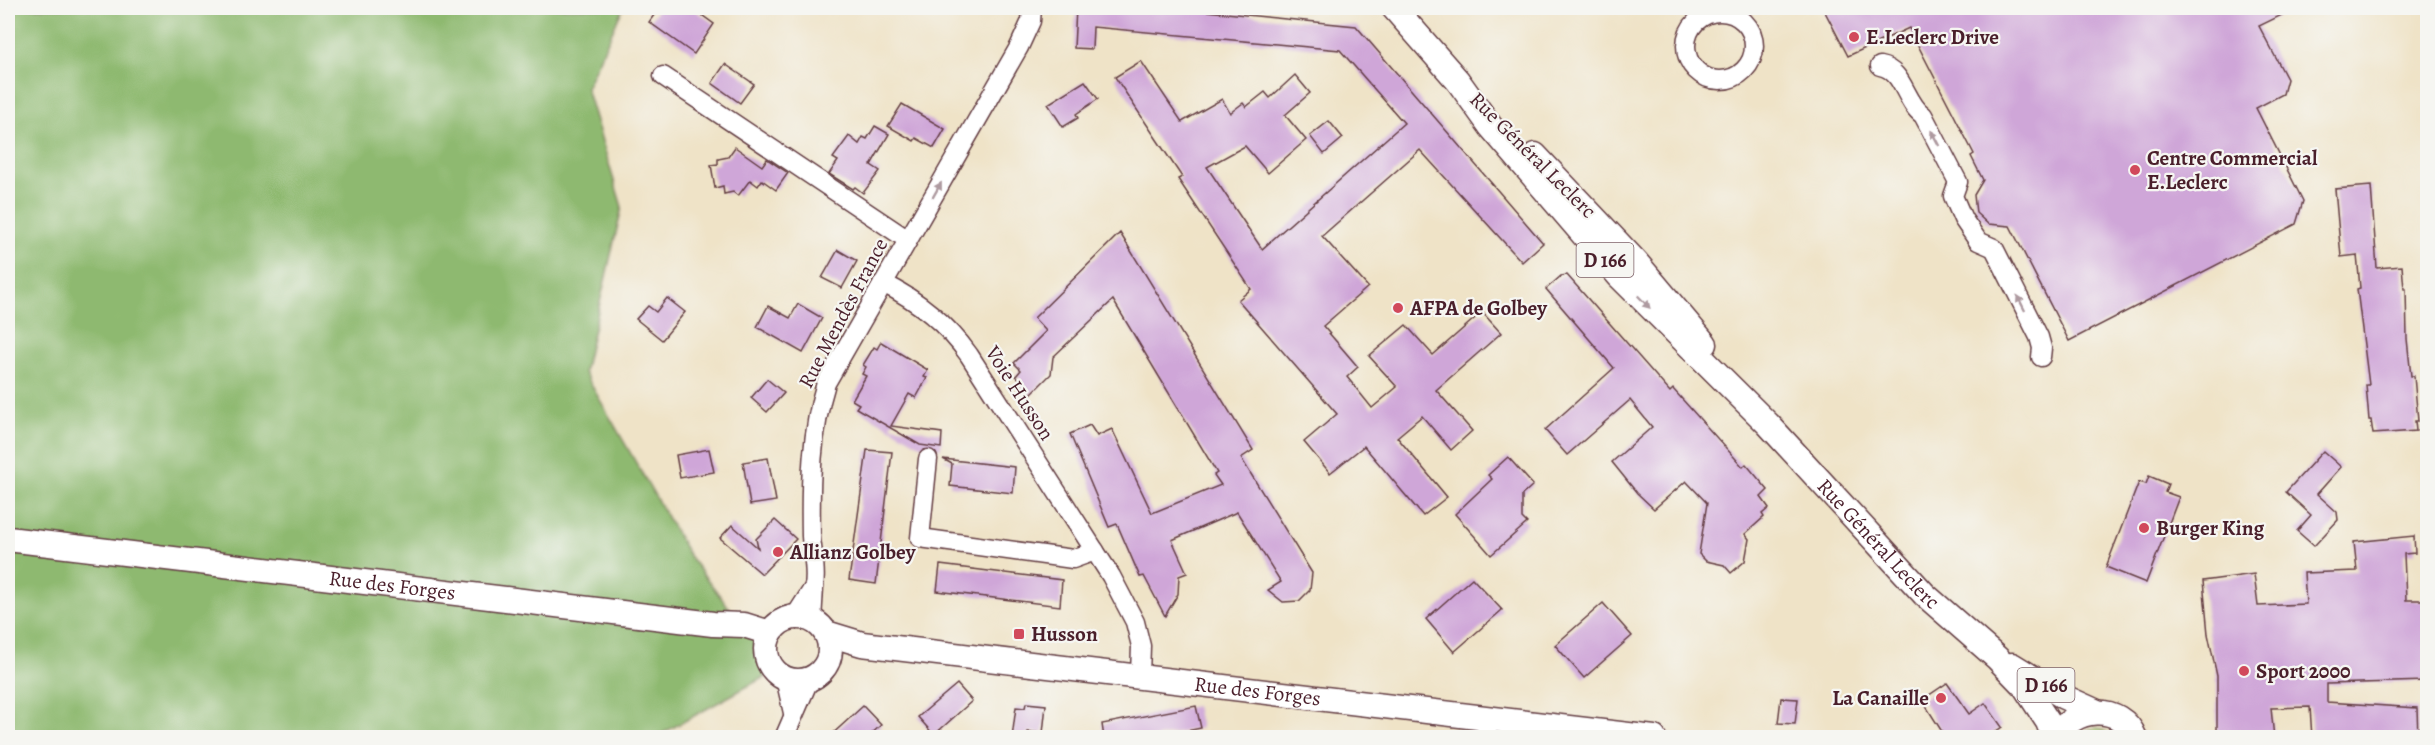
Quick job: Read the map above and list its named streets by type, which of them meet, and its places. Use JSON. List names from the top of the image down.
{
  "streets": {
    "main road": ["Rue Général Leclerc", "D 166", "Rue des Forges"],
    "street": ["Rue Mendès France", "Voie Husson"]
  },
  "crossings": [
    ["Rue Mendès France", "Voie Husson"],
    ["Rue Mendès France", "Rue des Forges"],
    ["Voie Husson", "Rue des Forges"]
  ],
  "places": {
    "other": [
      "E.Leclerc Drive",
      "Centre Commercial E.Leclerc",
      "AFPA de Golbey",
      "Burger King",
      "Allianz Golbey",
      "Sport 2000",
      "La Canaille"
    ],
    "transit": ["Husson"]
  }
}
